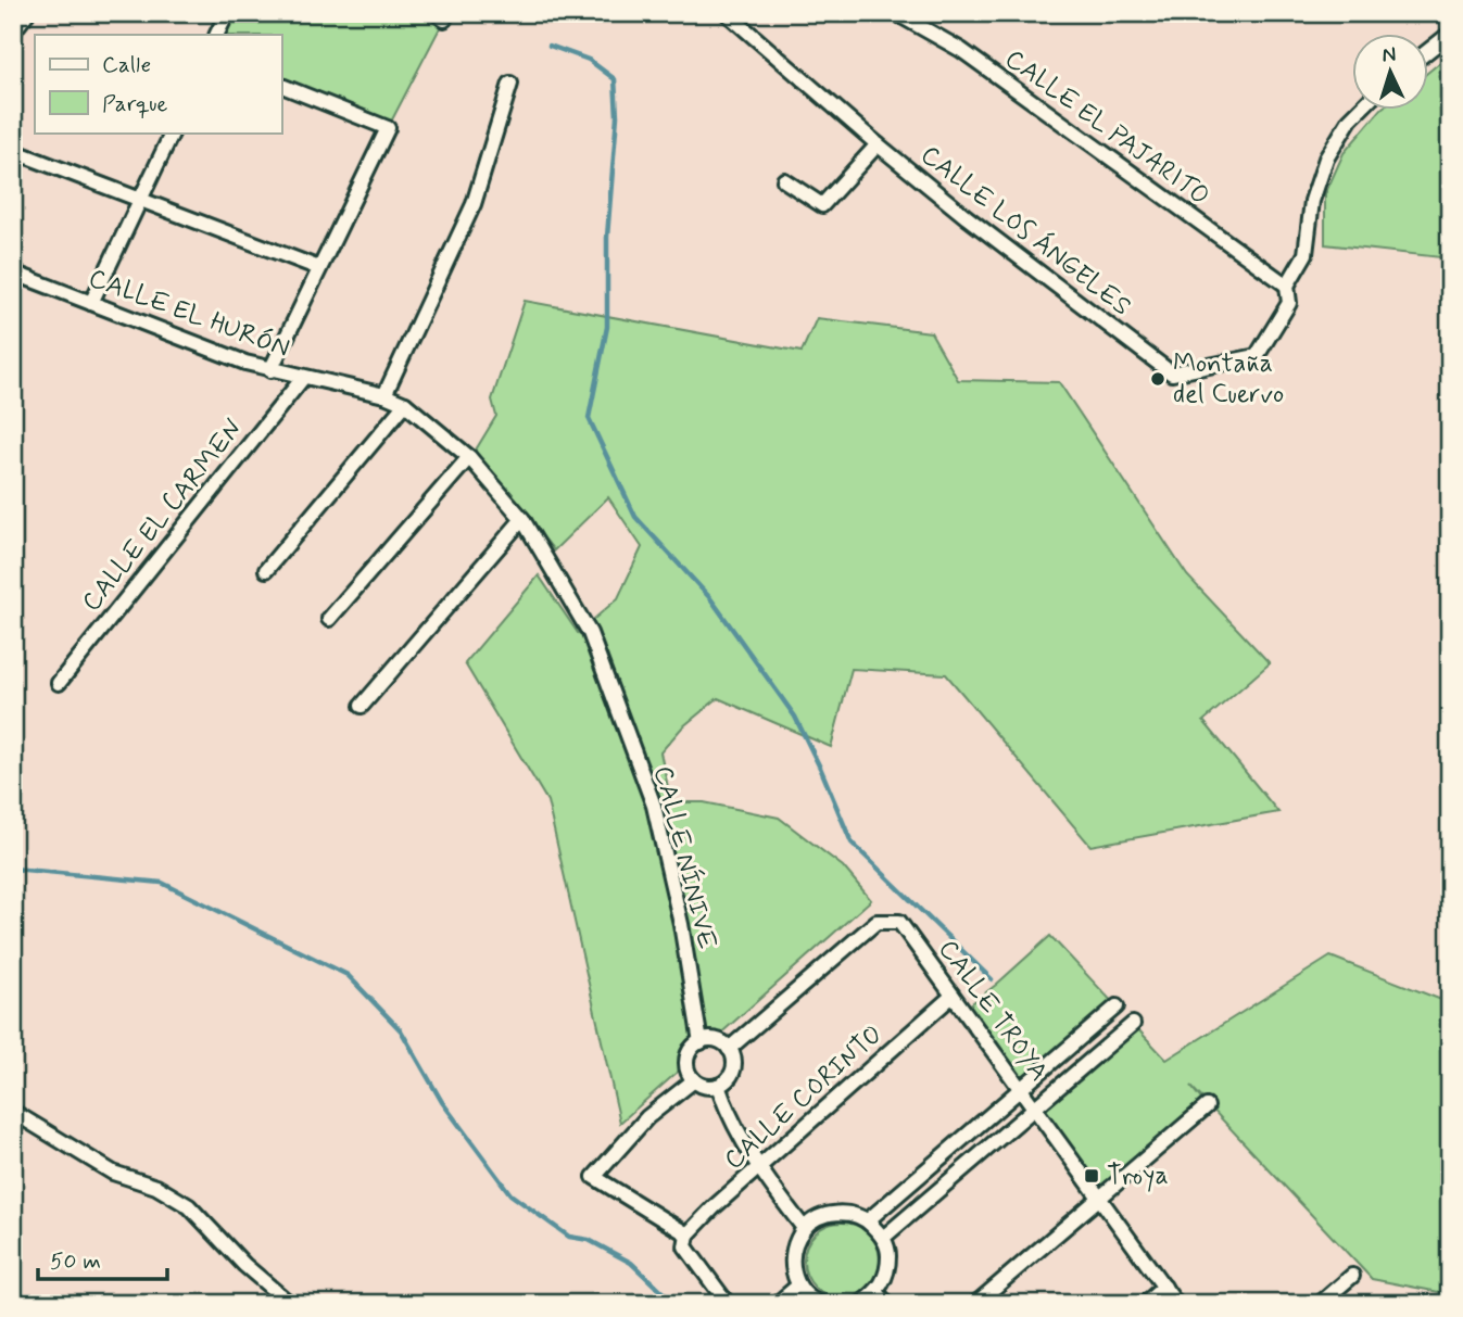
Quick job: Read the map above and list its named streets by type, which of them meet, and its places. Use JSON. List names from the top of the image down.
{
  "streets": {
    "street": [
      "CALLE EL PAJARITO",
      "CALLE LOS ÁNGELES",
      "CALLE EL HURÓN",
      "CALLE EL CARMEN",
      "CALLE NÍNIVE",
      "CALLE TROYA",
      "CALLE CORINTO"
    ]
  },
  "crossings": [
    ["CALLE EL PAJARITO", "CALLE LOS ÁNGELES"],
    ["CALLE EL HURÓN", "CALLE EL CARMEN"],
    ["CALLE EL HURÓN", "CALLE NÍNIVE"],
    ["CALLE NÍNIVE", "CALLE TROYA"],
    ["CALLE TROYA", "CALLE CORINTO"]
  ],
  "places": {
    "other": ["Montaña del Cuervo"],
    "transit": ["Troya"]
  },
  "legend": ["Calle", "Parque"],
  "scale_bar": "50 m",
  "north": "top"
}
